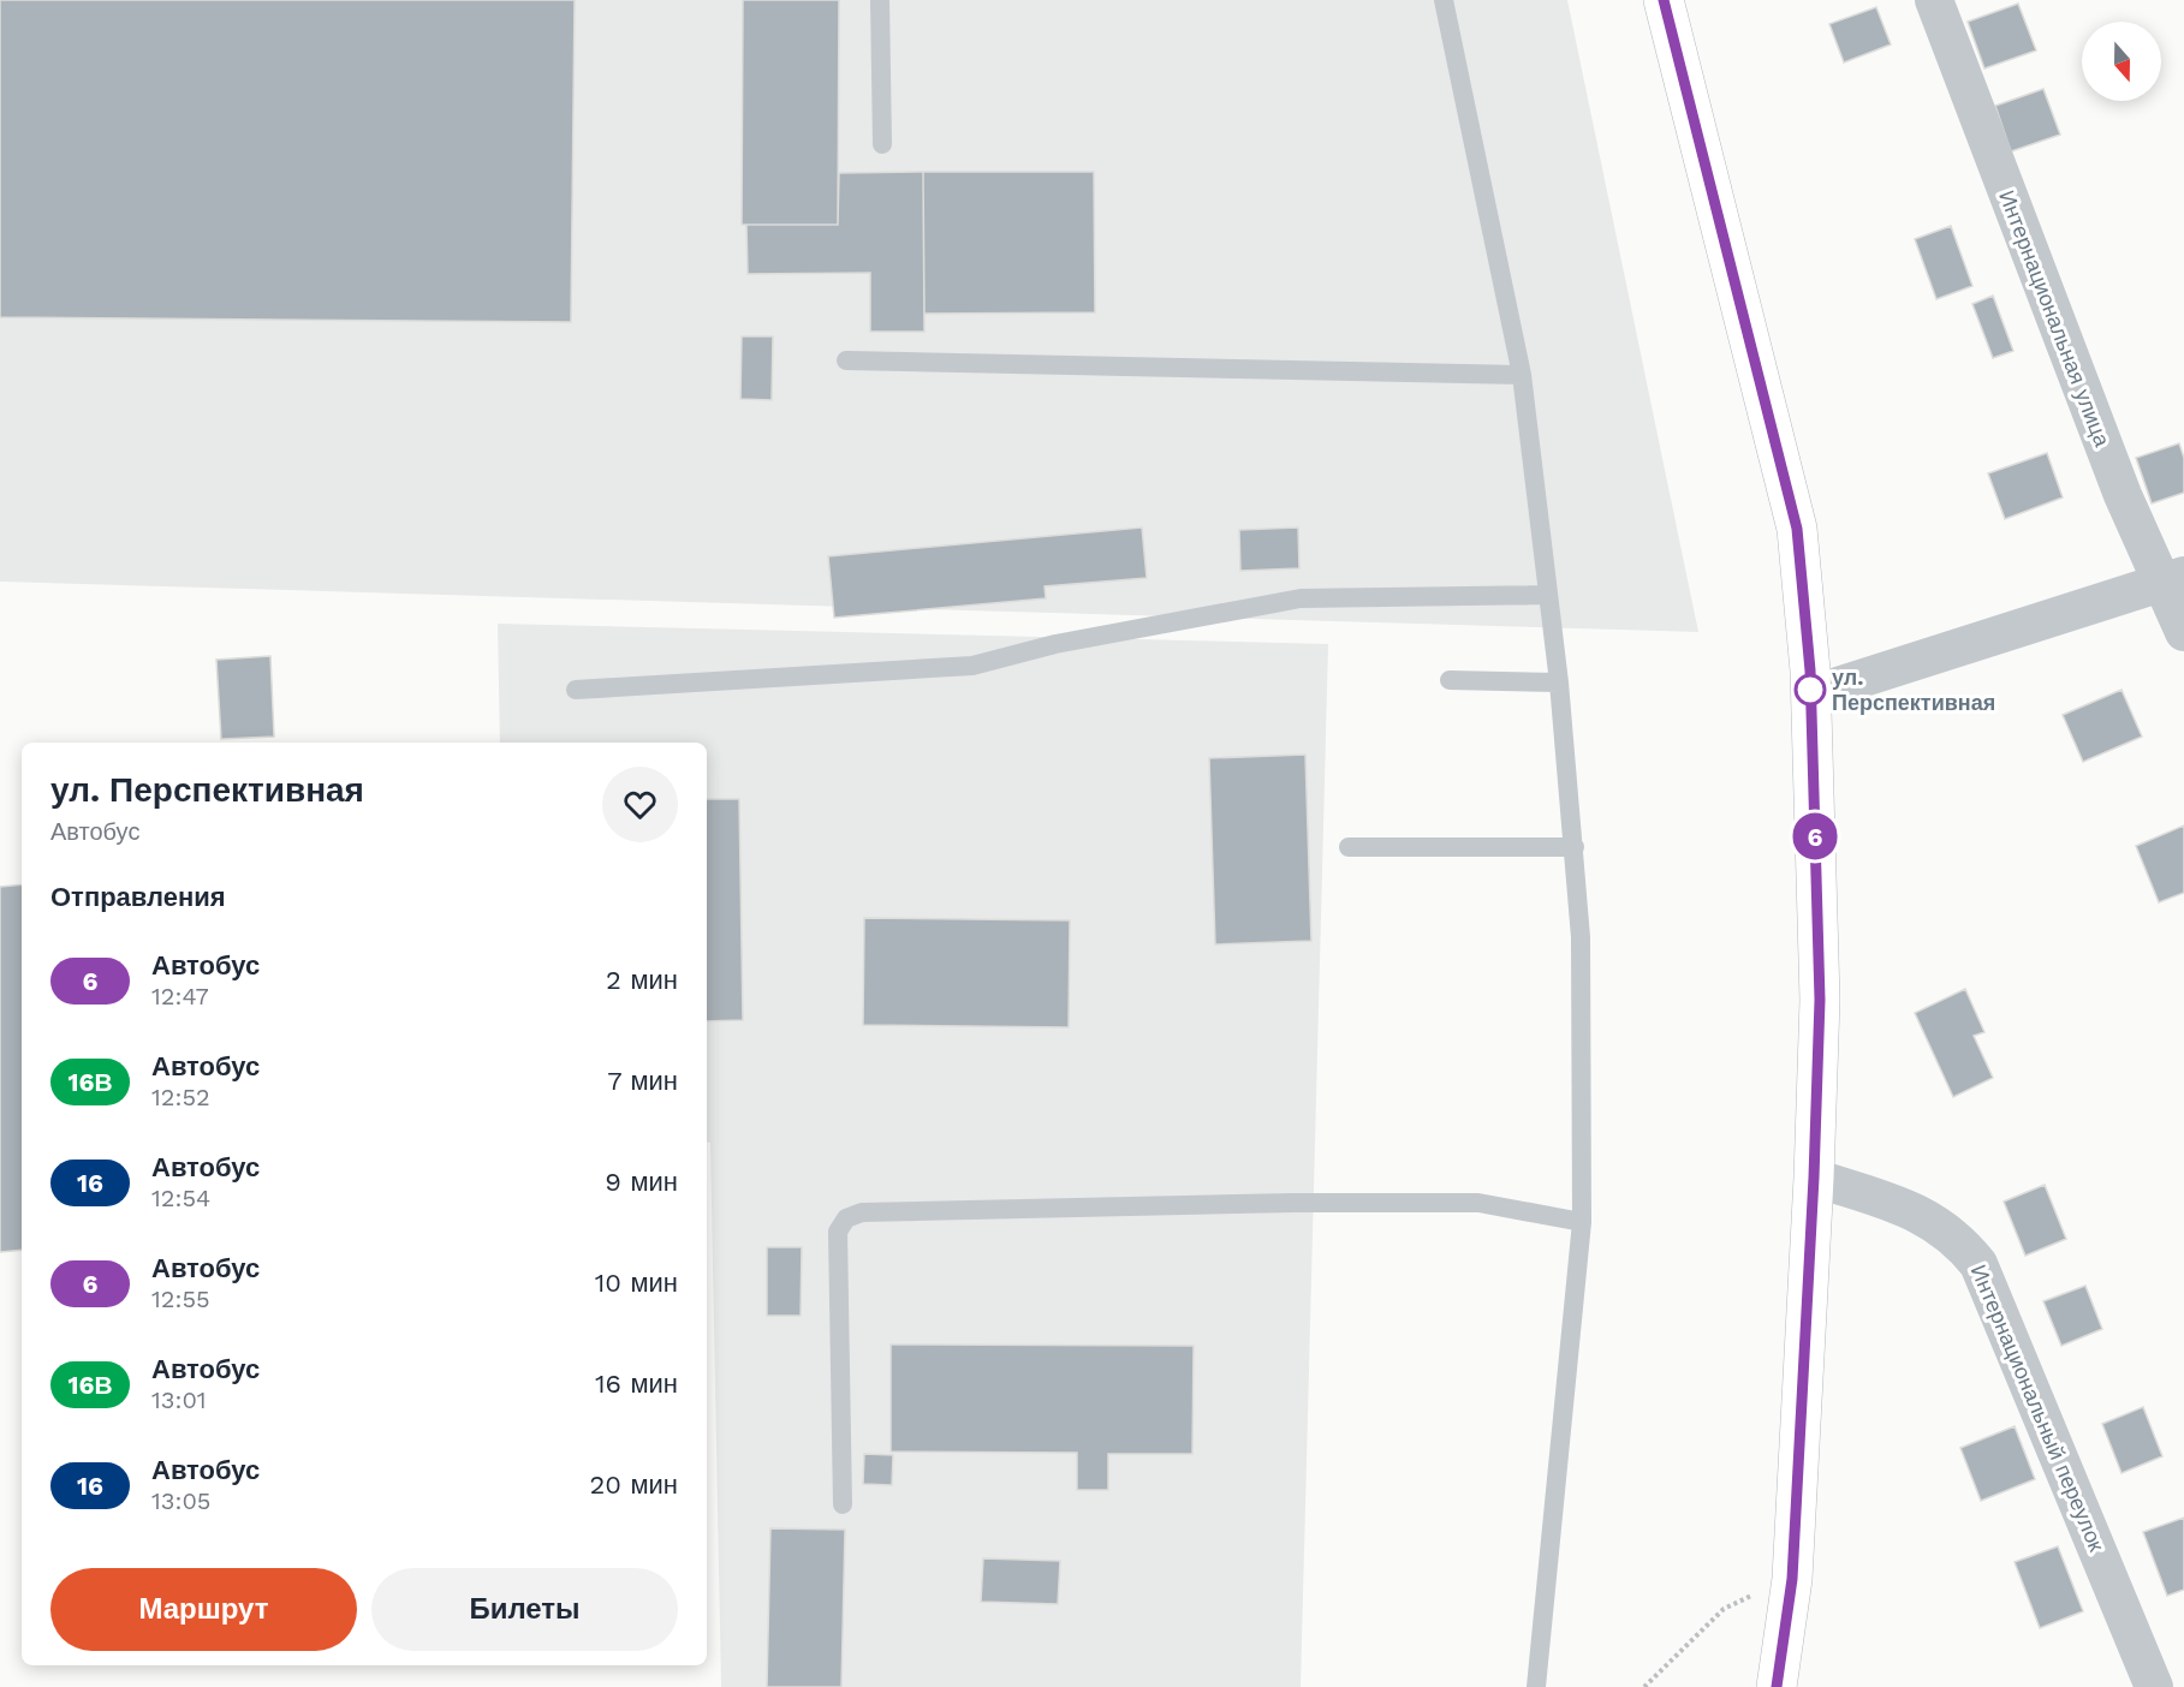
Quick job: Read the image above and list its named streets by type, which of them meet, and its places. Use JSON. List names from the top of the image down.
{
  "streets": {
    "street": ["Интернациональная улица", "Интернациональный переулок"]
  },
  "places": ["ул. Перспективная"],
  "lines": ["bus line 6"],
  "north": "bottom",
  "page": {
    "on_map": "6",
    "heading": [
      ["ул. Перспективная", "Автобус"],
      "Отправления"
    ],
    "list": [
      {
        "mark": "6",
        "name": "Автобус",
        "note": "12:47",
        "value": "2 мин"
      },
      {
        "mark": "16В",
        "name": "Автобус",
        "note": "12:52",
        "value": "7 мин"
      },
      {
        "mark": "16",
        "name": "Автобус",
        "note": "12:54",
        "value": "9 мин"
      },
      {
        "mark": "6",
        "name": "Автобус",
        "note": "12:55",
        "value": "10 мин"
      },
      {
        "mark": "16В",
        "name": "Автобус",
        "note": "13:01",
        "value": "16 мин"
      },
      {
        "mark": "16",
        "name": "Автобус",
        "note": "13:05",
        "value": "20 мин"
      }
    ],
    "buttons": ["Маршрут", "Билеты"]
  }
}
